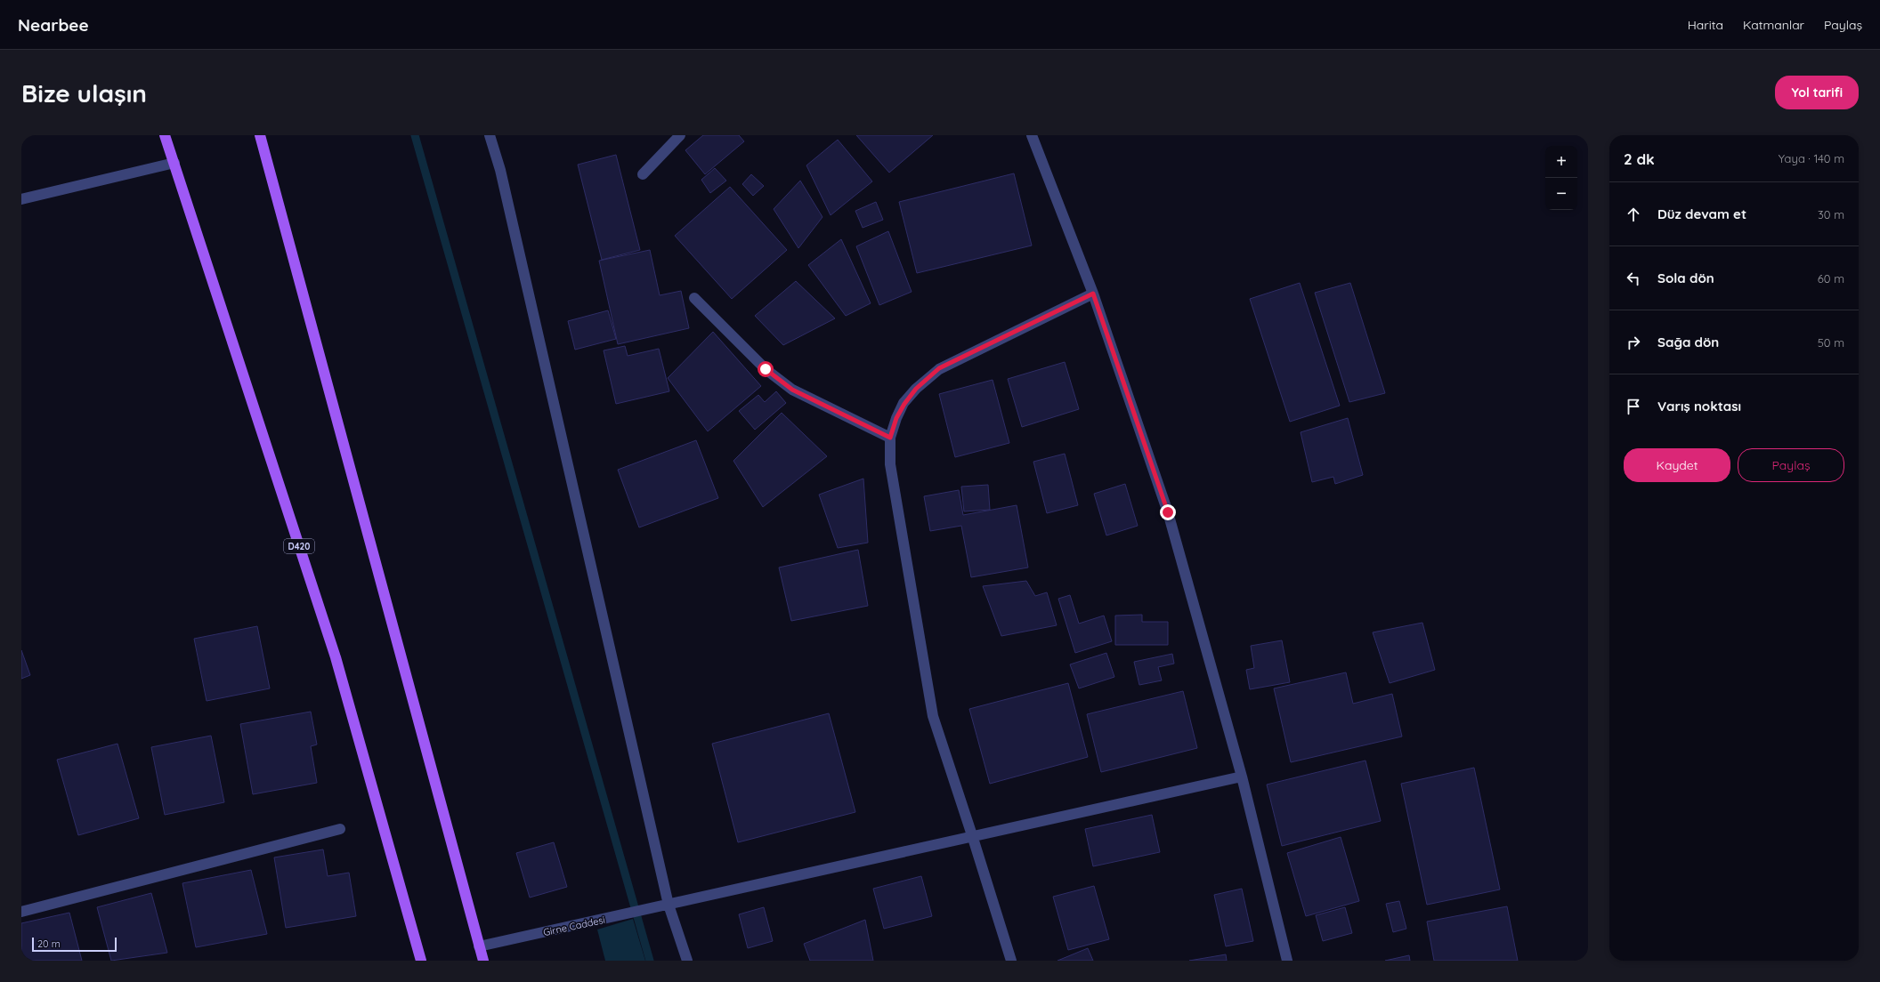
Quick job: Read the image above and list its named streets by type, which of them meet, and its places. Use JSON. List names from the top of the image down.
{
  "streets": {
    "main road": ["D420"],
    "street": ["Girne Caddesi"]
  },
  "scale_bar": "20 m",
  "page": {
    "header": "Nearbee",
    "nav": ["Harita", "Katmanlar", "Paylaş"],
    "buttons": [
      "Yol tarifi",
      ["Kaydet", "Paylaş"]
    ],
    "title": "Bize ulaşın",
    "heading": ["2 dk", "Yaya · 140 m"],
    "map_buttons": ["+", "−"],
    "list": [
      ["Düz devam et", "30 m"],
      ["Sola dön", "60 m"],
      ["Sağa dön", "50 m"],
      "Varış noktası"
    ],
    "scale": "20 m"
  }
}
